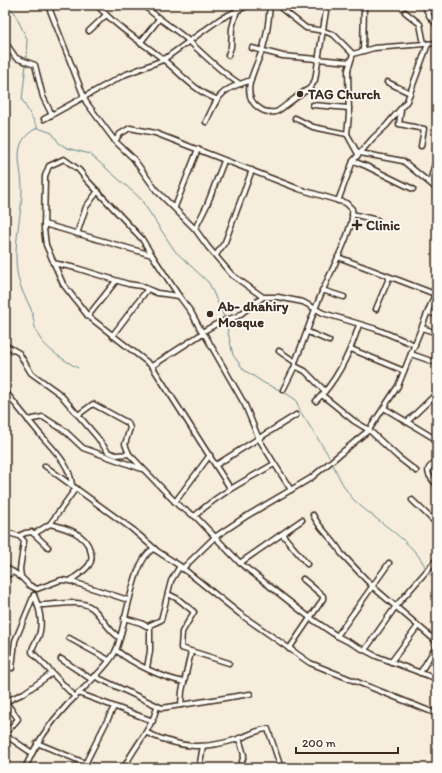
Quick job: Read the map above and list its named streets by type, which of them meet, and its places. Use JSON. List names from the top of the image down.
{
  "places": {
    "other": ["TAG Church", "Ab- dhahiry Mosque"],
    "health": ["Clinic"]
  },
  "scale_bar": "200 m"
}
